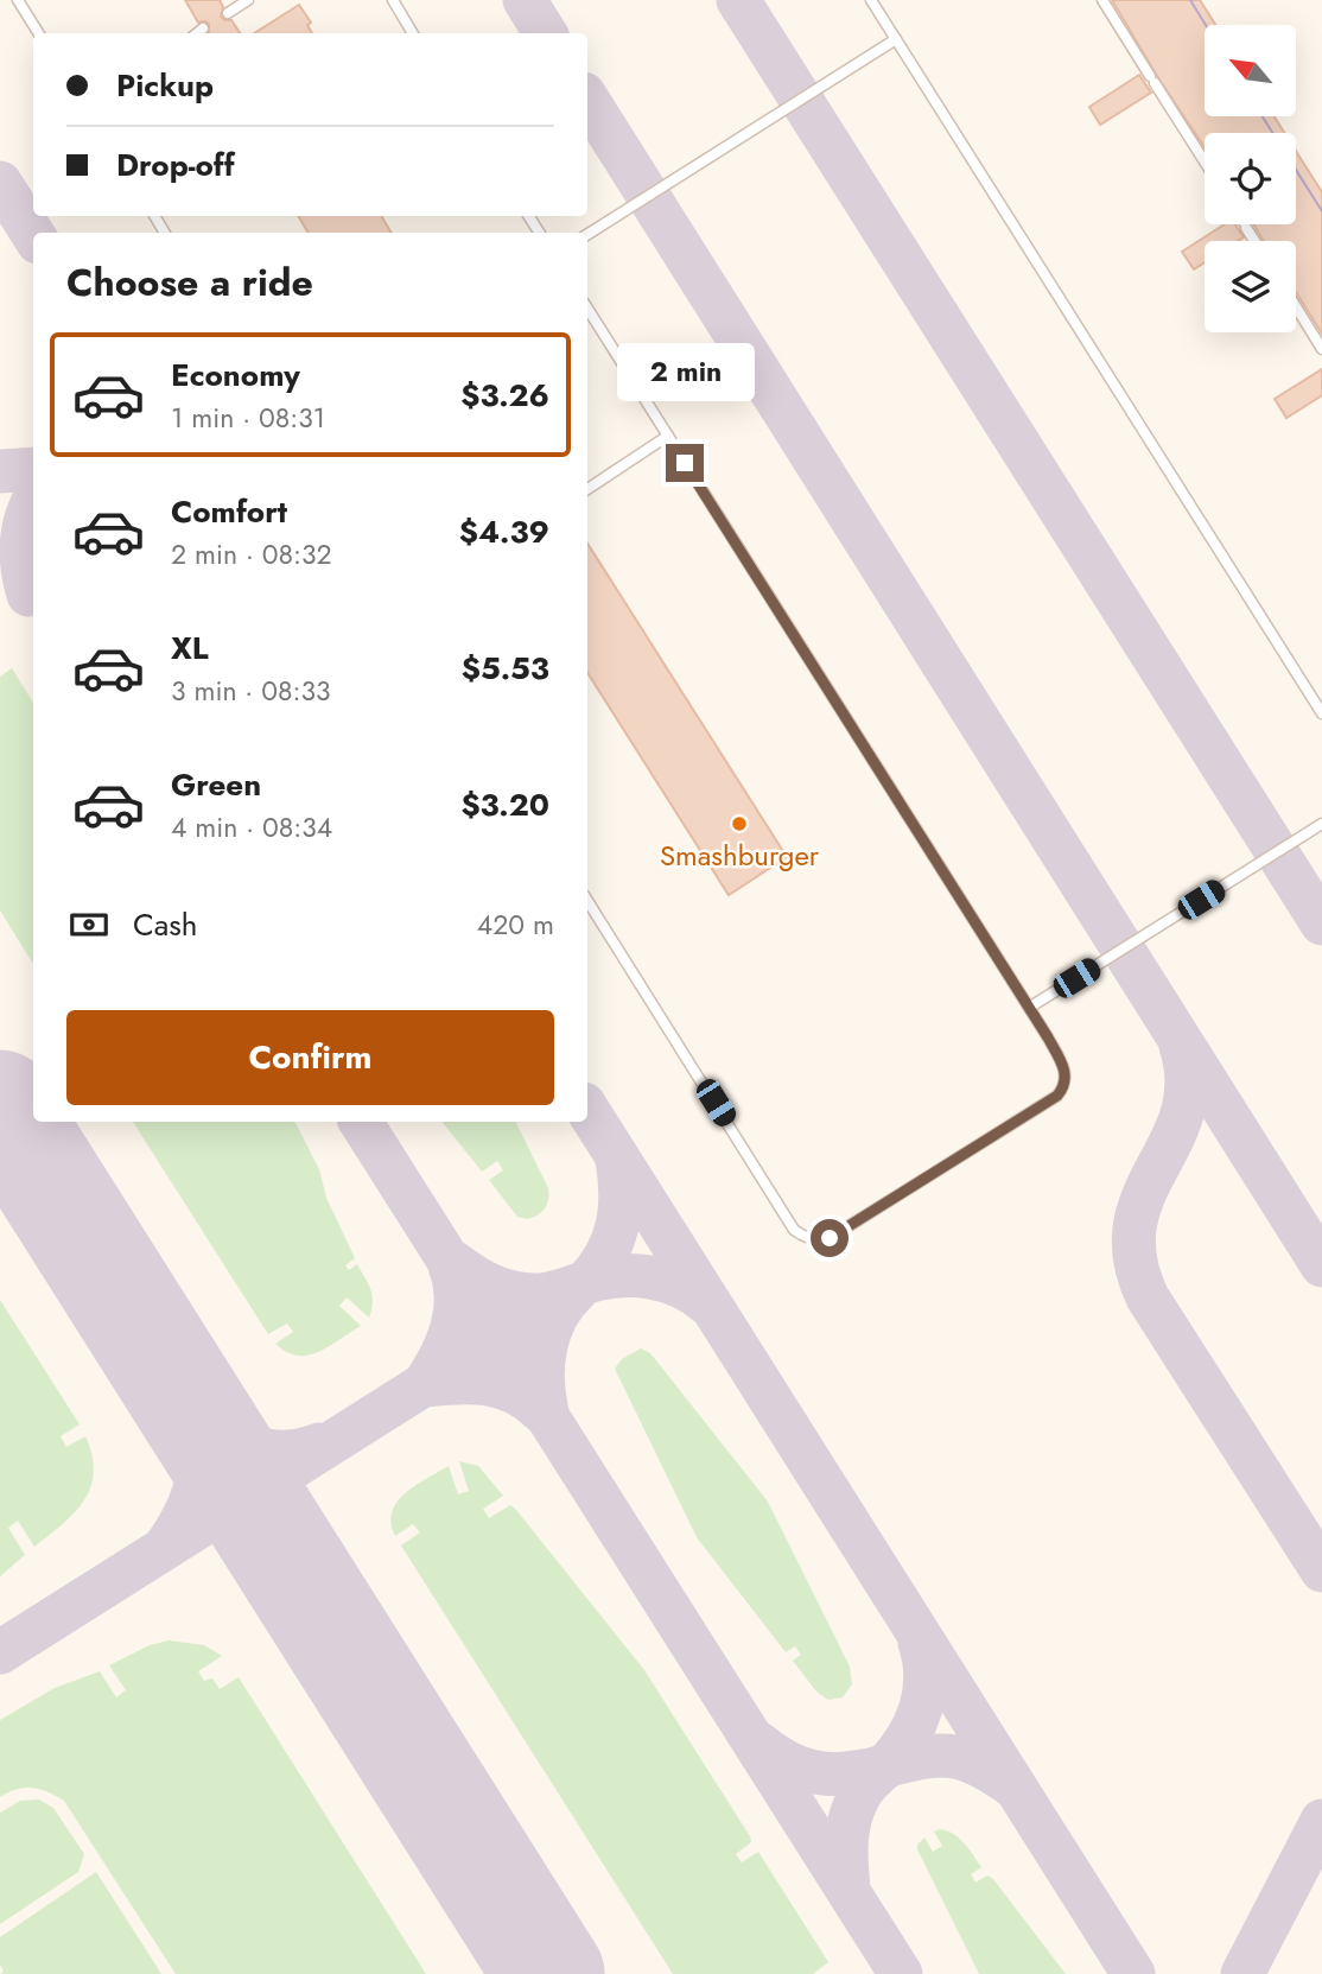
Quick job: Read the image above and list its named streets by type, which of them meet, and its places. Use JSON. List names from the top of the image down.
{
  "places": ["Smashburger"],
  "north": "top left",
  "page": {
    "banner": ["Pickup", "Drop-off"],
    "heading": "Choose a ride",
    "list": [
      {
        "name": "Economy",
        "note": "1 min · 08:31",
        "value": "$3.26"
      },
      {
        "name": "Comfort",
        "note": "2 min · 08:32",
        "value": "$4.39"
      },
      {
        "name": "XL",
        "note": "3 min · 08:33",
        "value": "$5.53"
      },
      {
        "name": "Green",
        "note": "4 min · 08:34",
        "value": "$3.20"
      }
    ],
    "bubble": "2 min",
    "pay": ["Cash", "420 m"],
    "buttons": "Confirm"
  }
}
